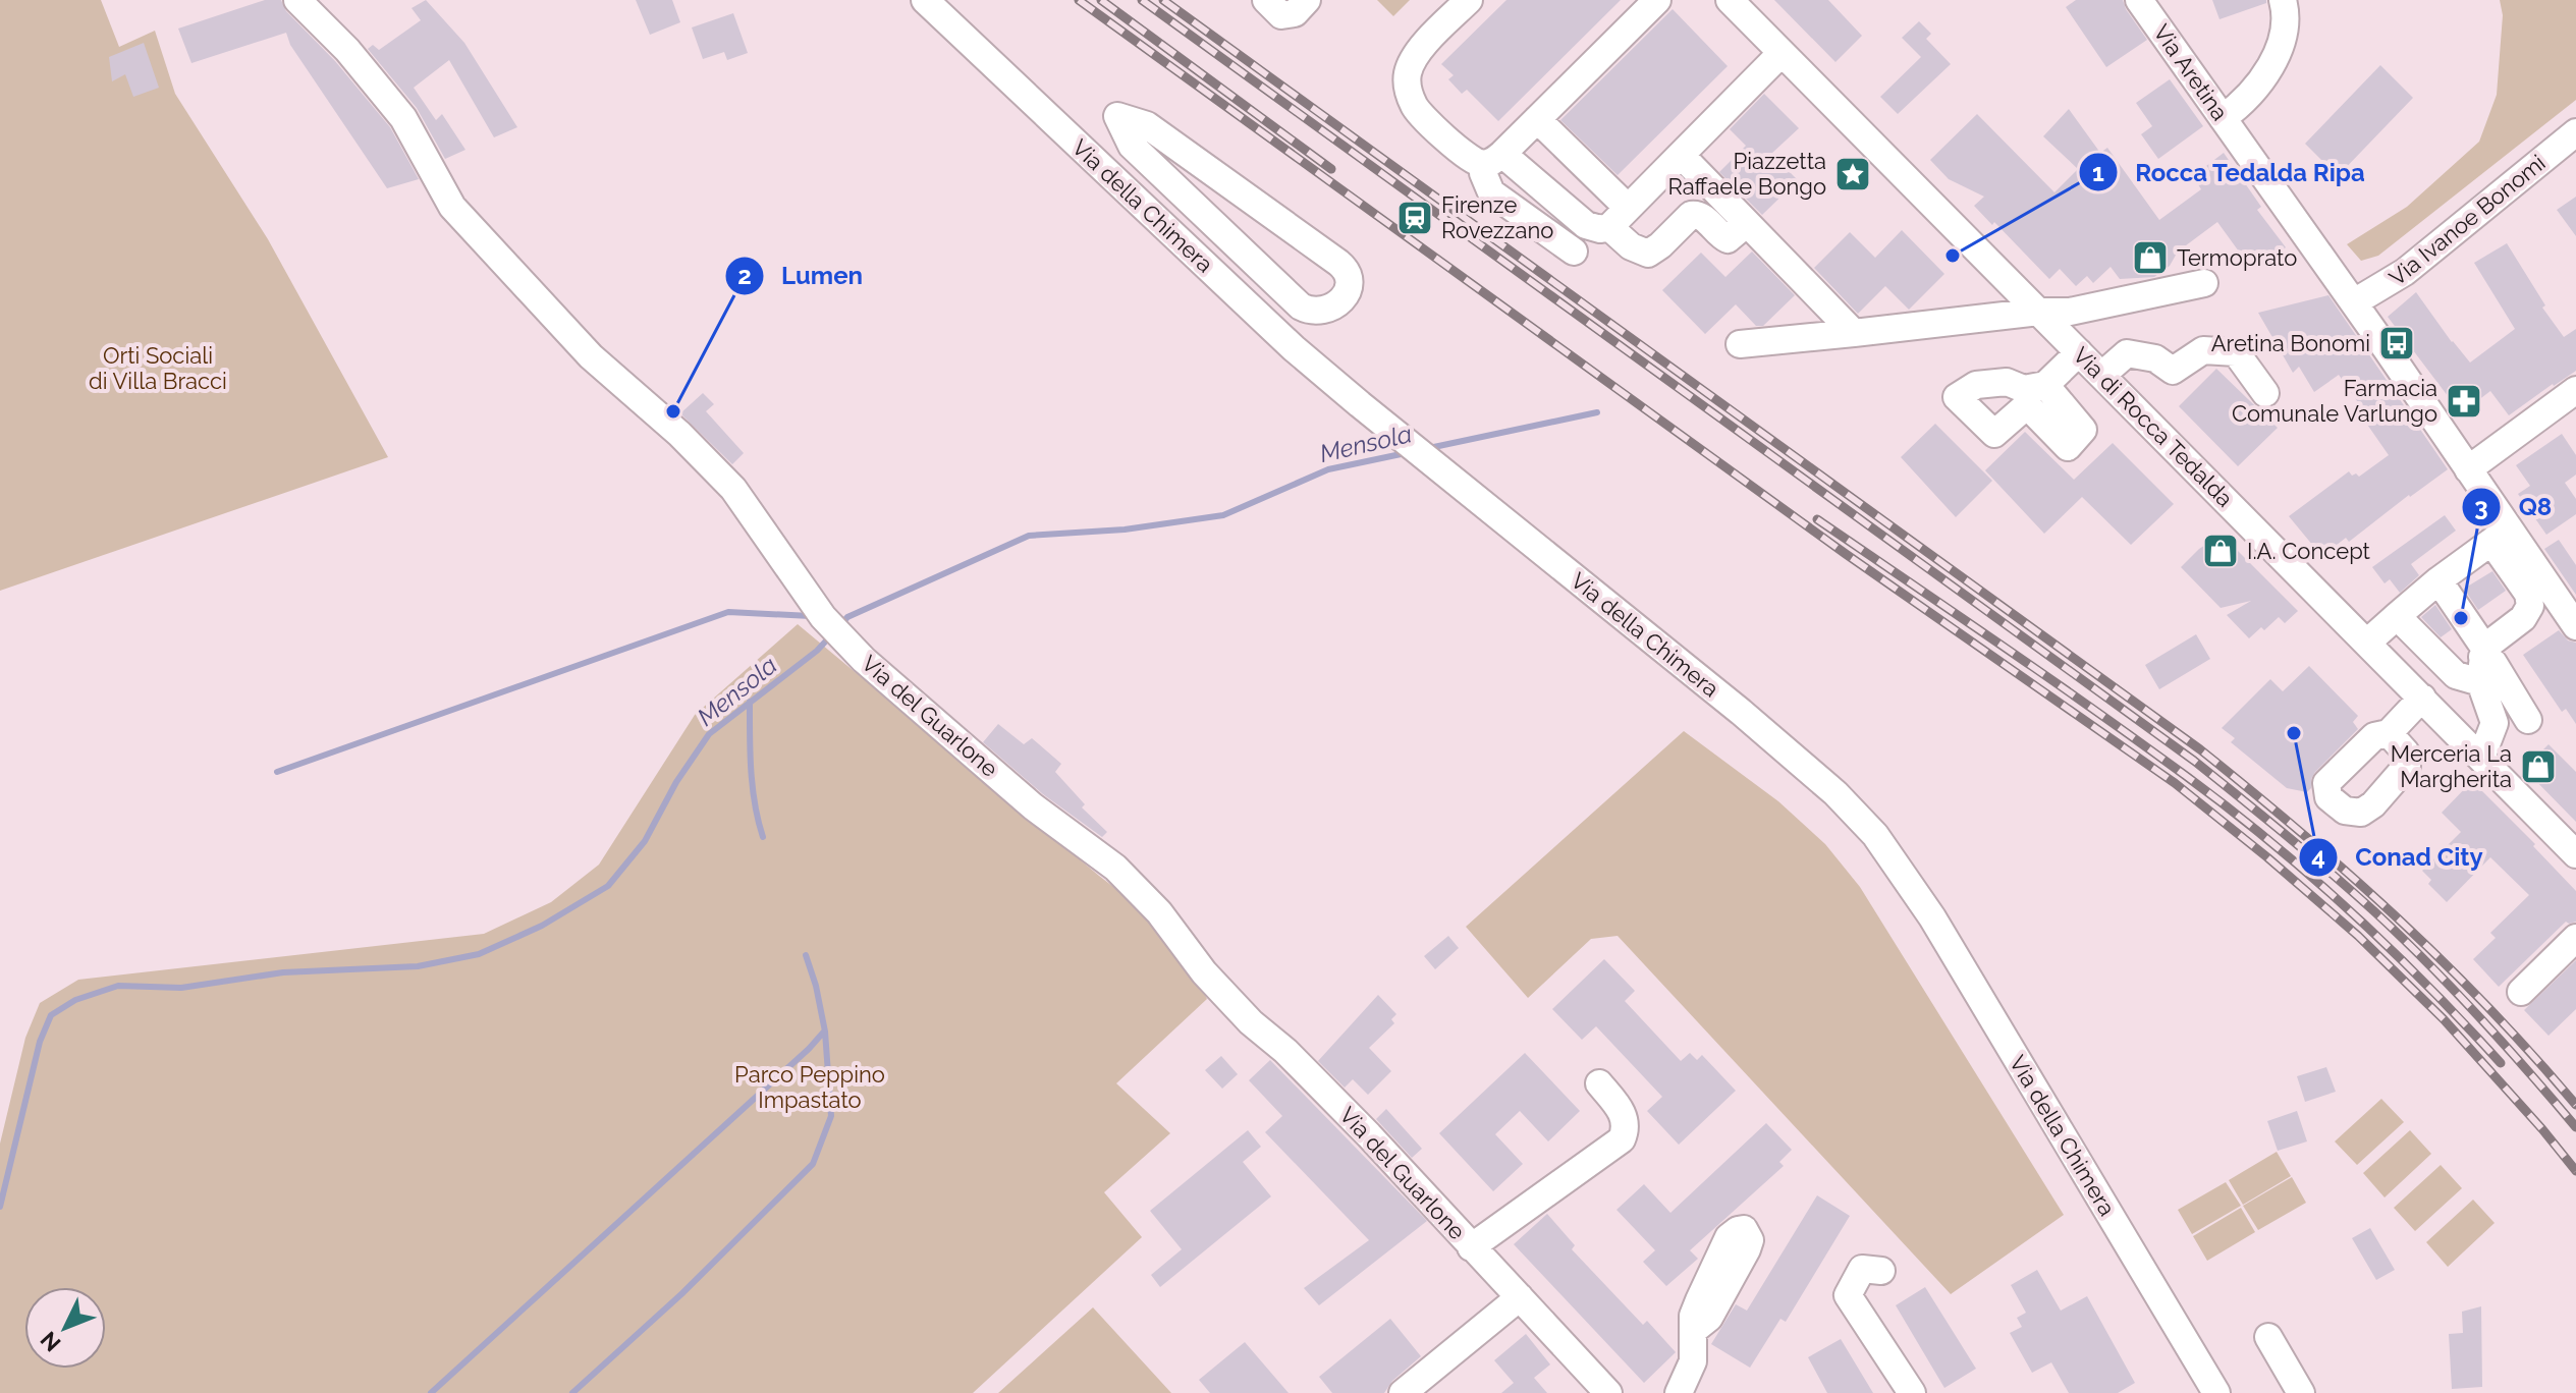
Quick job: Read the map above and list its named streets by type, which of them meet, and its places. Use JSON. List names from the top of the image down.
{
  "streets": {
    "street": [
      "Via Aretina",
      "Via della Chimera",
      "Via Ivanoe Bonomi",
      "Via di Rocca Tedalda",
      "Via del Guarlone"
    ]
  },
  "crossings": [
    ["Via Aretina", "Via Ivanoe Bonomi"]
  ],
  "water": ["Mensola"],
  "parks": ["Orti Sociali di Villa Bracci", "Parco Peppino Impastato"],
  "places": {
    "place": ["Piazzetta Raffaele Bongo"],
    "station": ["Firenze Rovezzano"],
    "other": [
      "Rocca Tedalda Ripa",
      "Lumen",
      "Q8",
      "Conad City"
    ],
    "shop": ["Termoprato", "I.A. Concept", "Merceria La Margherita"],
    "bus stop": ["Aretina Bonomi"],
    "pharmacy": ["Farmacia Comunale Varlungo"]
  },
  "north": "bottom left"
}
